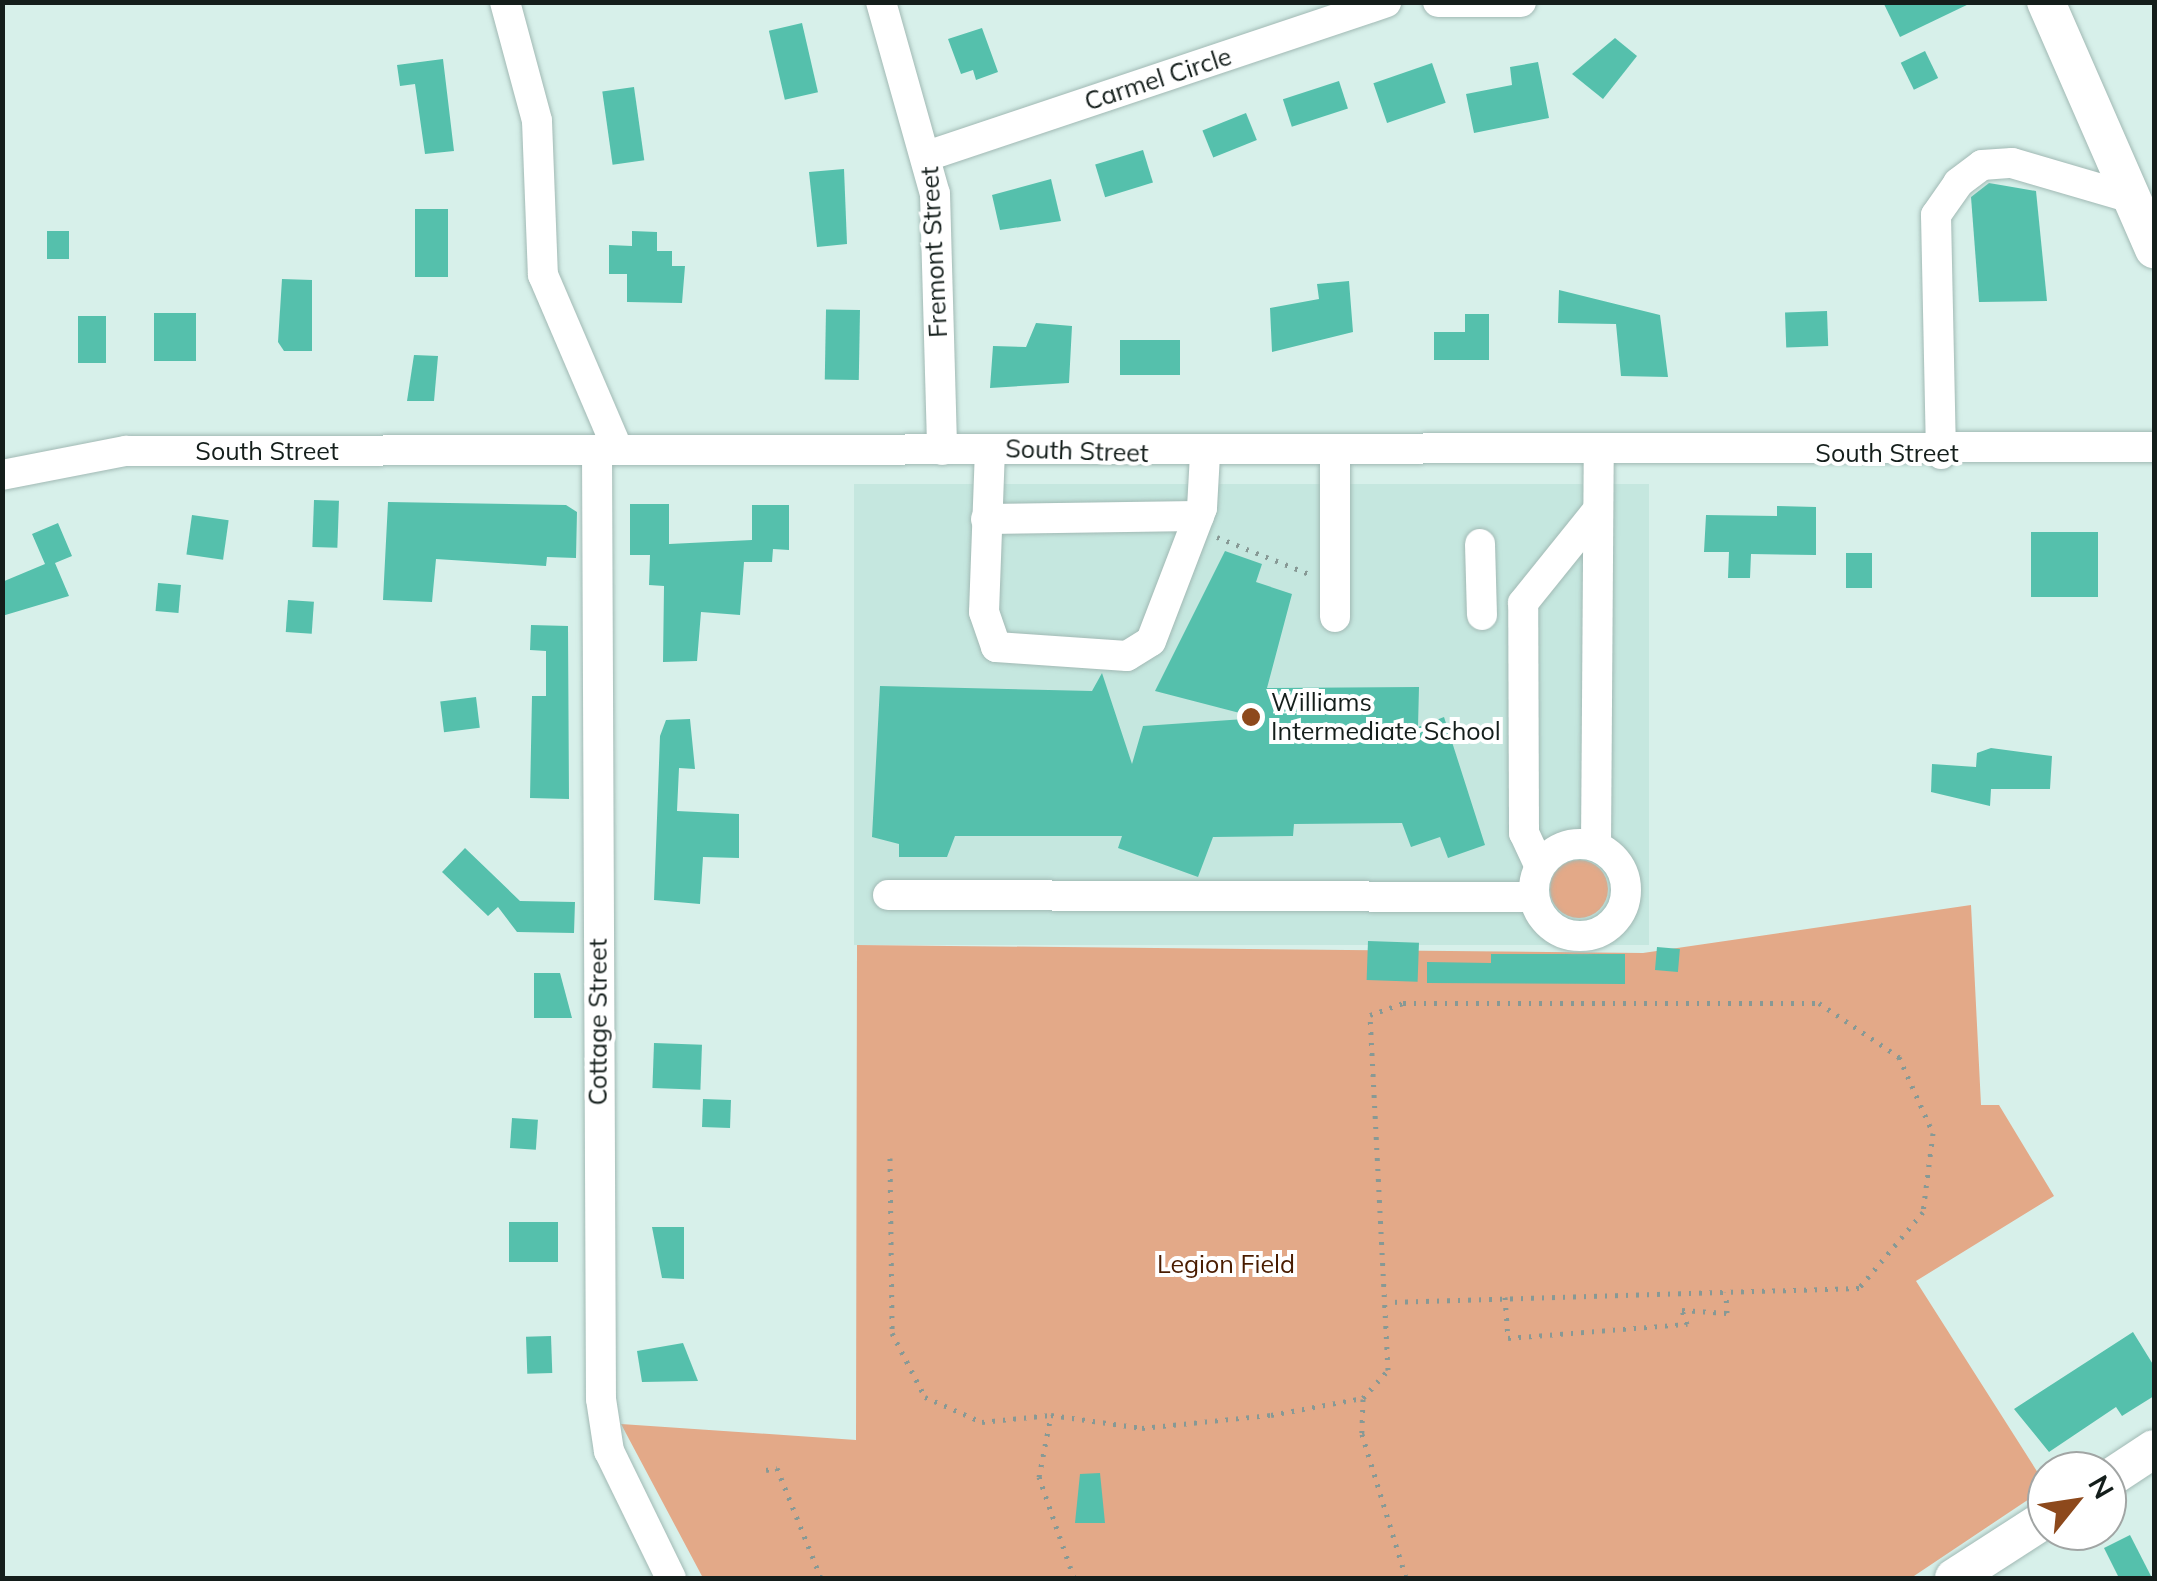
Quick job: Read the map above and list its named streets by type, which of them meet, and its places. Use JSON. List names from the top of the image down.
{
  "streets": {
    "street": [
      "Carmel Circle",
      "Fremont Street",
      "South Street",
      "Cottage Street"
    ]
  },
  "crossings": [
    ["Carmel Circle", "Fremont Street"],
    ["Fremont Street", "South Street"],
    ["South Street", "Cottage Street"]
  ],
  "parks": ["Legion Field"],
  "places": ["Williams Intermediate School"],
  "north": "top right"
}
